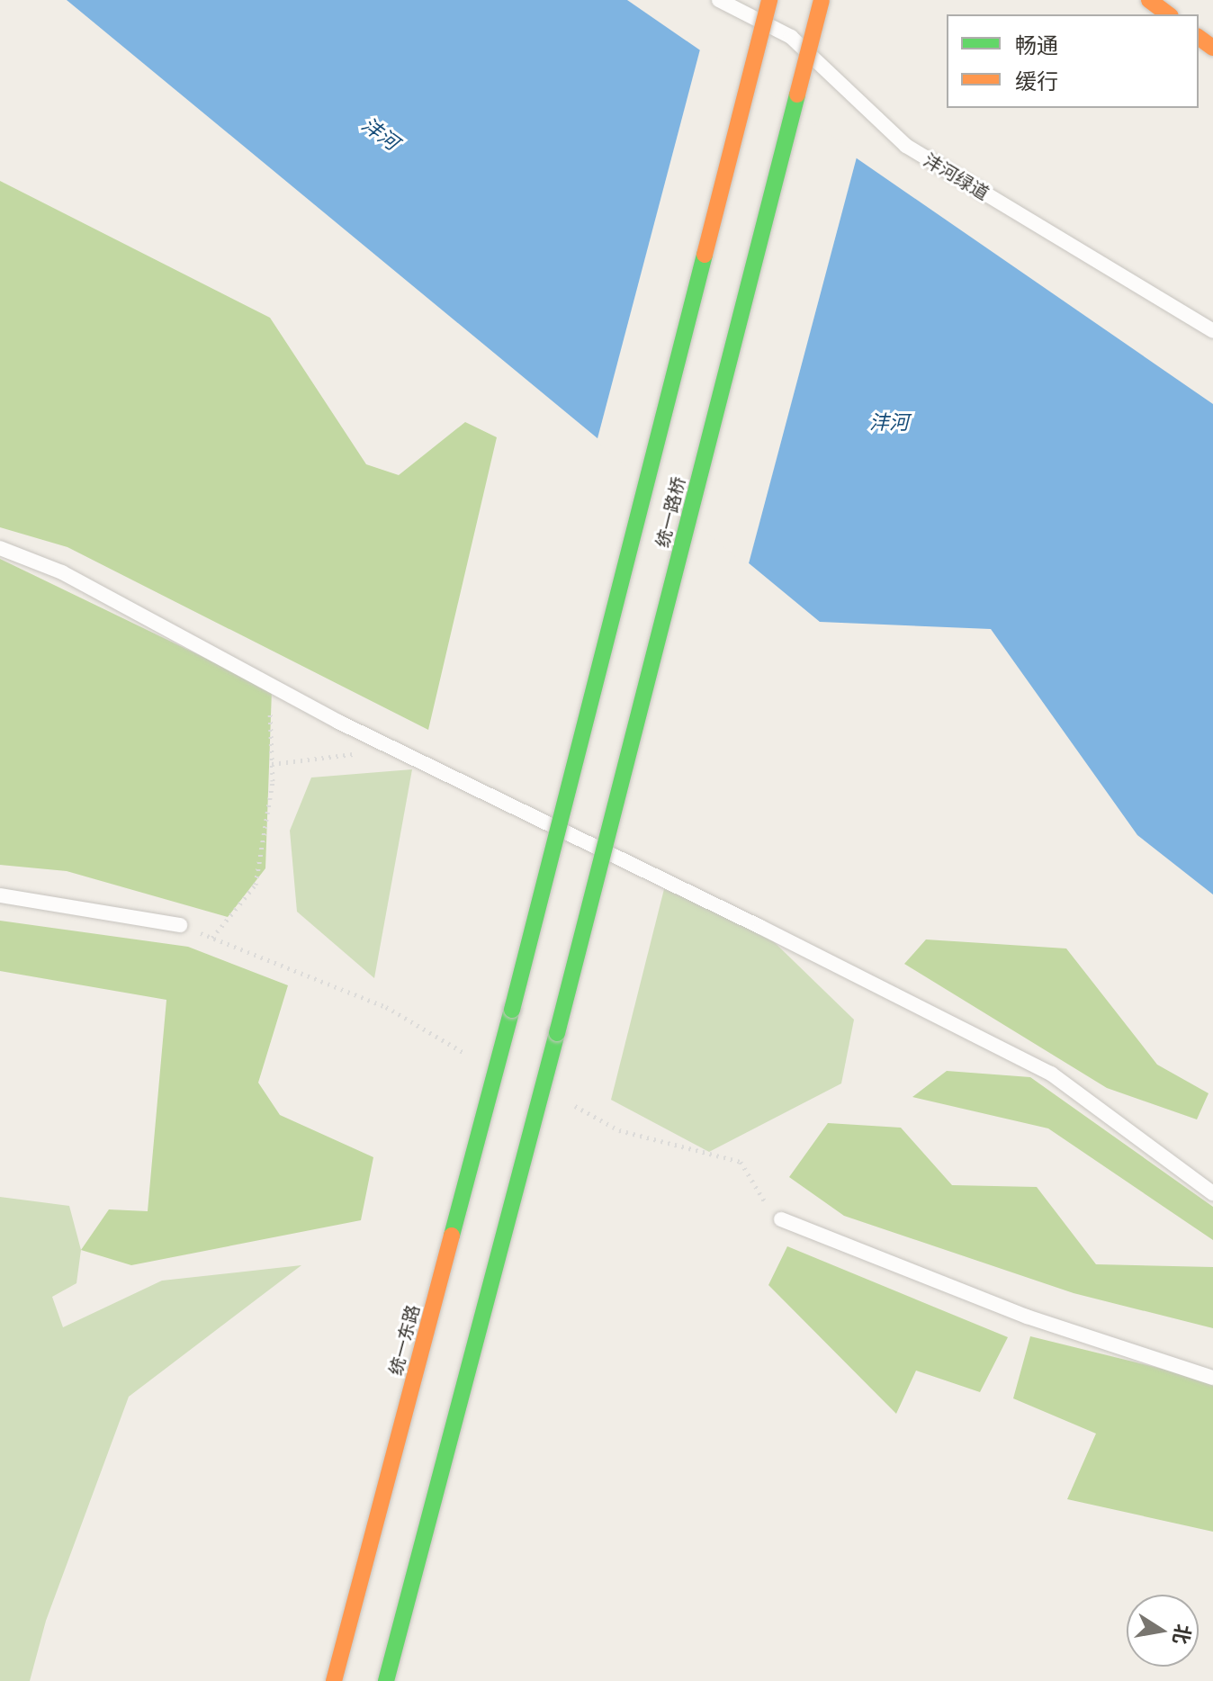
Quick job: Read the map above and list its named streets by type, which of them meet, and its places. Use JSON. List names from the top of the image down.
{
  "streets": {
    "main road": ["统一路桥", "统一东路"],
    "lane": ["沣河绿道"]
  },
  "crossings": [
    ["统一路桥", "统一东路"]
  ],
  "water": ["沣河"],
  "legend": ["畅通", "缓行"],
  "north": "right"
}
